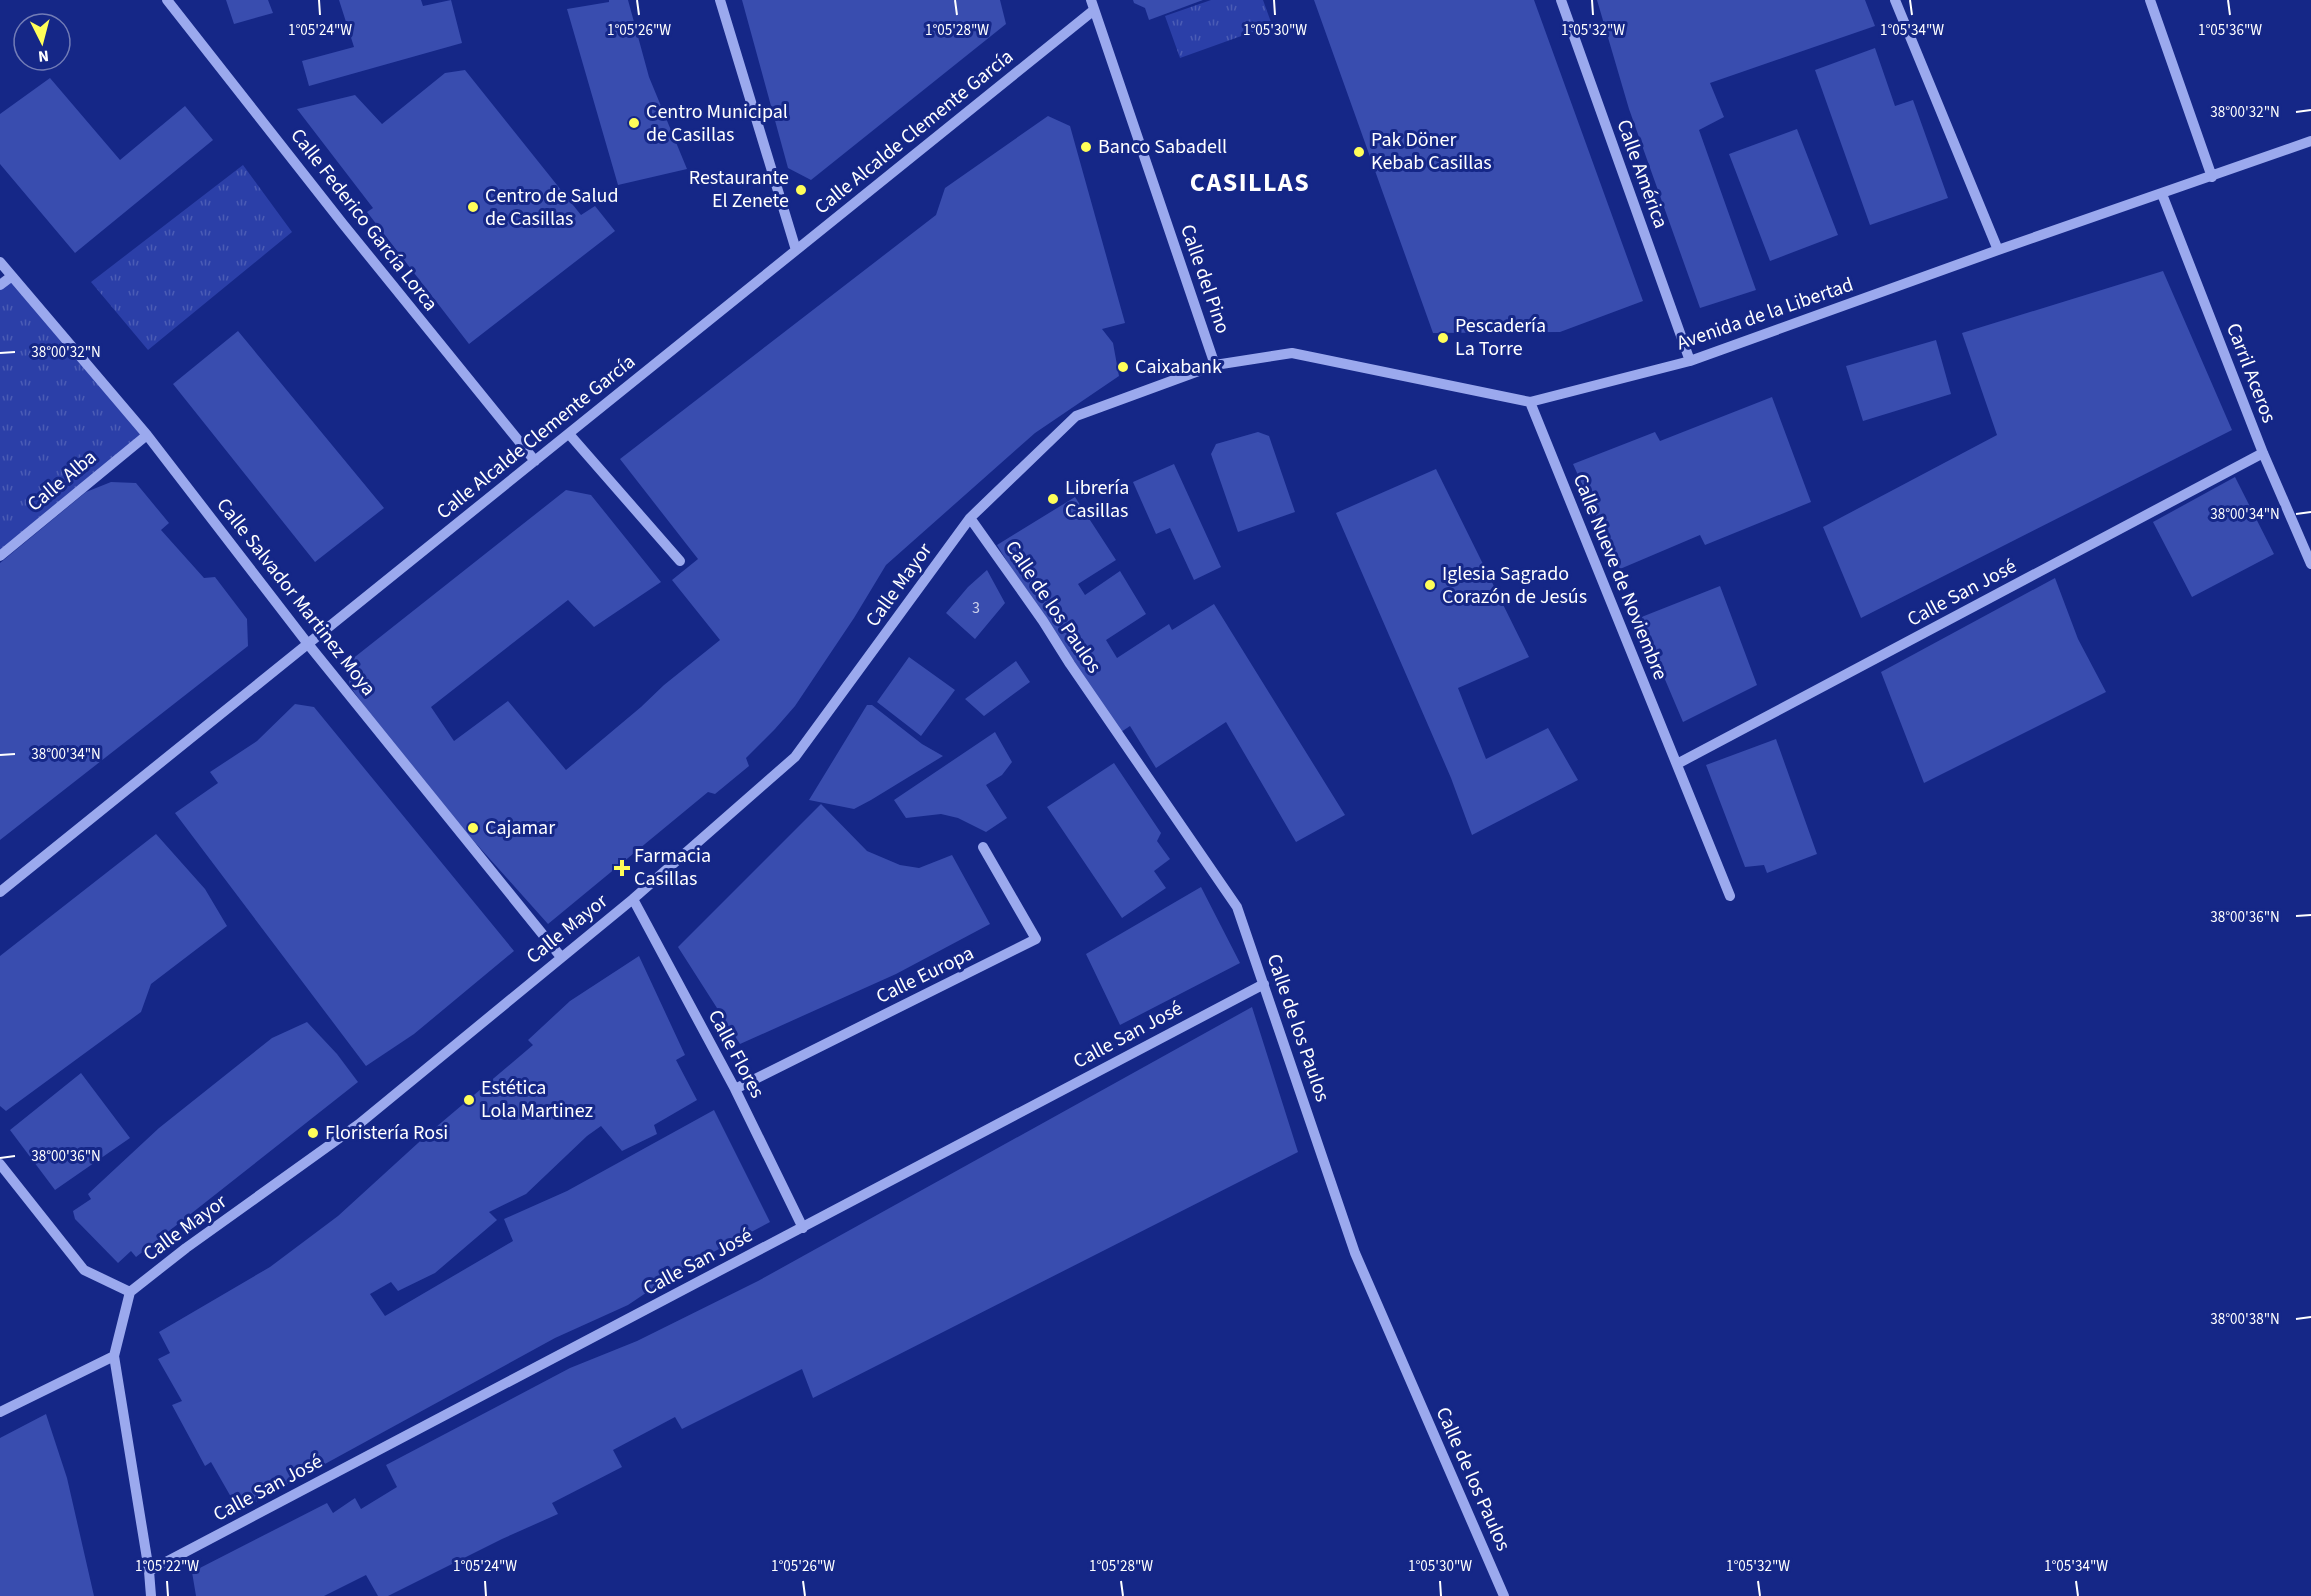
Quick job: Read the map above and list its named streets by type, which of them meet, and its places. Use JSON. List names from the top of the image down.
{
  "streets": {
    "street": [
      "Calle Alcalde Clemente García",
      "Calle América",
      "Calle Federico García Lorca",
      "Calle del Pino",
      "Avenida de la Libertad",
      "Carril Aceros",
      "Calle Alba",
      "Calle Nueve de Noviembre",
      "Calle Mayor",
      "Calle San José",
      "Calle Salvador Martinez Moya",
      "Calle de los Paulos",
      "Calle Europa",
      "Calle Flores"
    ]
  },
  "crossings": [
    ["Calle Alcalde Clemente García", "Calle Federico García Lorca"],
    ["Calle Alcalde Clemente García", "Calle del Pino"],
    ["Calle Alcalde Clemente García", "Calle Salvador Martinez Moya"],
    ["Calle América", "Avenida de la Libertad"],
    ["Calle del Pino", "Avenida de la Libertad"],
    ["Calle del Pino", "Calle Mayor"],
    ["Avenida de la Libertad", "Carril Aceros"],
    ["Avenida de la Libertad", "Calle Nueve de Noviembre"],
    ["Avenida de la Libertad", "Calle Mayor"],
    ["Carril Aceros", "Calle San José"],
    ["Calle Alba", "Calle Salvador Martinez Moya"],
    ["Calle Nueve de Noviembre", "Calle San José"],
    ["Calle Mayor", "Calle Salvador Martinez Moya"],
    ["Calle Mayor", "Calle de los Paulos"],
    ["Calle Mayor", "Calle Flores"],
    ["Calle San José", "Calle de los Paulos"],
    ["Calle San José", "Calle Flores"],
    ["Calle Europa", "Calle Flores"]
  ],
  "districts": ["CASILLAS"],
  "places": {
    "other": [
      "Centro Municipal de Casillas",
      "Banco Sabadell",
      "Pak Döner Kebab Casillas",
      "Restaurante El Zenete",
      "Centro de Salud de Casillas",
      "Pescadería La Torre",
      "Caixabank",
      "Librería Casillas",
      "Iglesia Sagrado Corazón de Jesús",
      "Cajamar",
      "Estética Lola Martinez",
      "Floristería Rosi"
    ],
    "health": ["Farmacia Casillas"]
  },
  "house_numbers": ["3"],
  "north": "bottom",
  "coordinates": [
    "1°05'24\"W",
    "1°05'26\"W",
    "1°05'28\"W",
    "1°05'30\"W",
    "1°05'32\"W",
    "1°05'34\"W",
    "1°05'36\"W",
    "38°00'32\"N",
    "38°00'34\"N",
    "38°00'36\"N",
    "38°00'38\"N",
    "1°05'22\"W"
  ]
}
